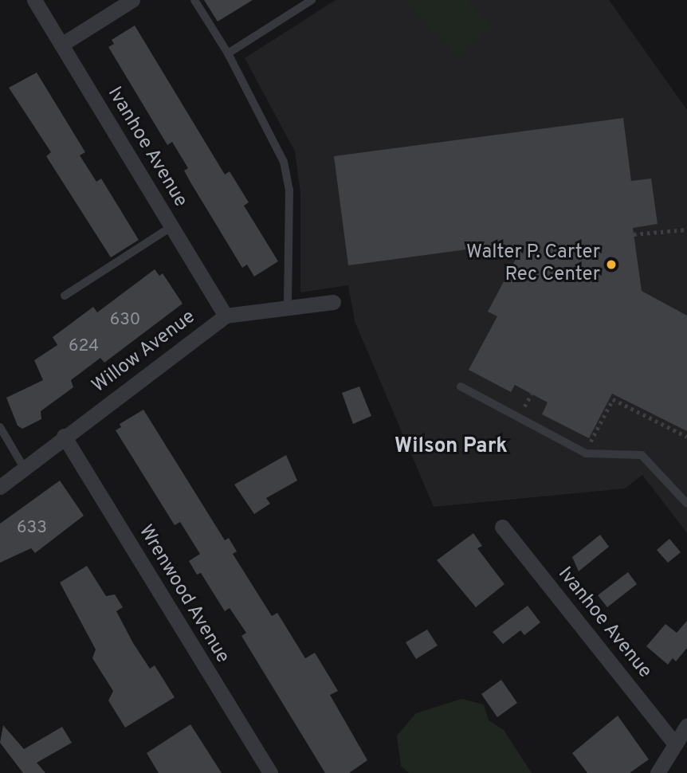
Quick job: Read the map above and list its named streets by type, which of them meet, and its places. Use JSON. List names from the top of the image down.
{
  "streets": {
    "street": ["Ivanhoe Avenue", "Willow Avenue", "Wrenwood Avenue"]
  },
  "crossings": [
    ["Ivanhoe Avenue", "Willow Avenue"],
    ["Willow Avenue", "Wrenwood Avenue"]
  ],
  "districts": ["Wilson Park"],
  "places": ["Walter P. Carter Rec Center"],
  "house_numbers": ["630", "624", "633"]
}
